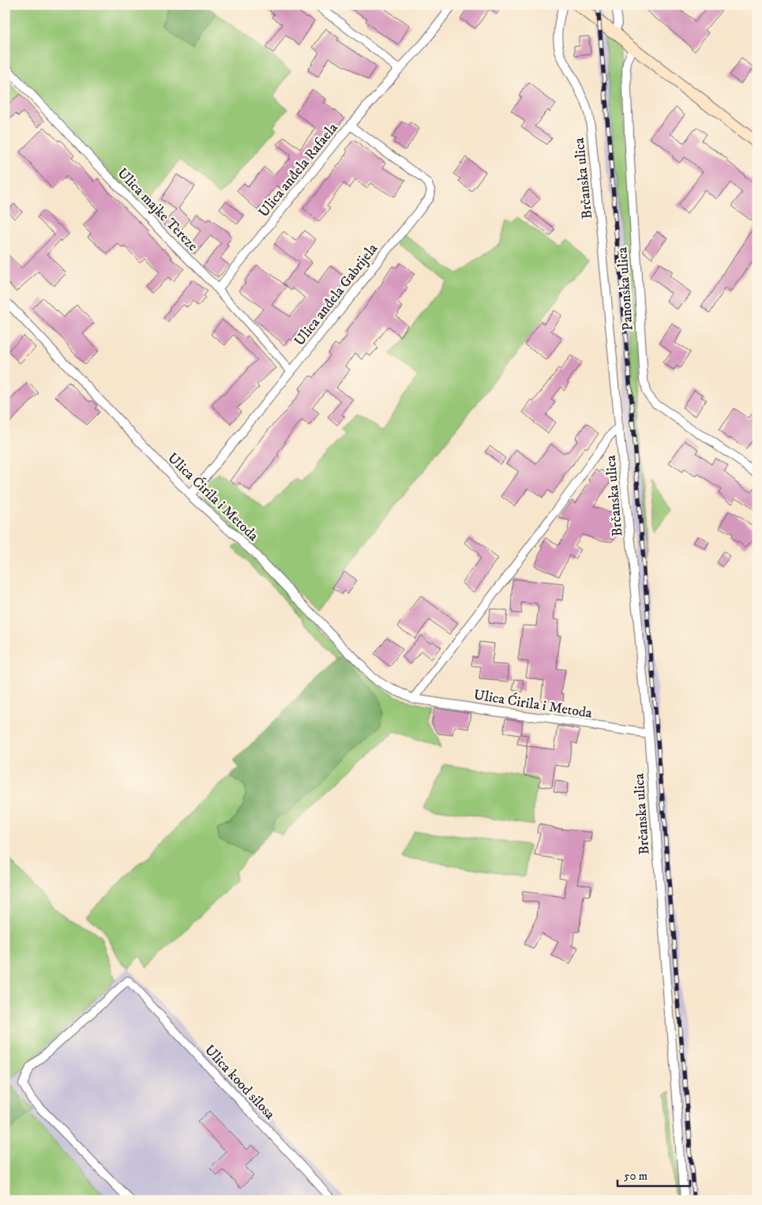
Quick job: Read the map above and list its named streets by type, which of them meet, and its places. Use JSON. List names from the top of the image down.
{
  "streets": {
    "street": [
      "Ulica anđela Rafaela",
      "Brčanska ulica",
      "Ulica majke Tereze",
      "Panonska ulica",
      "Ulica anđela Gabrijela",
      "Ulica Ćirila i Metoda",
      "Ulica kood silosa"
    ]
  },
  "crossings": [
    ["Ulica anđela Rafaela", "Ulica majke Tereze"],
    ["Ulica anđela Rafaela", "Ulica anđela Gabrijela"],
    ["Brčanska ulica", "Ulica Ćirila i Metoda"],
    ["Ulica majke Tereze", "Ulica anđela Gabrijela"],
    ["Ulica anđela Gabrijela", "Ulica Ćirila i Metoda"]
  ],
  "scale_bar": "50 m"
}
